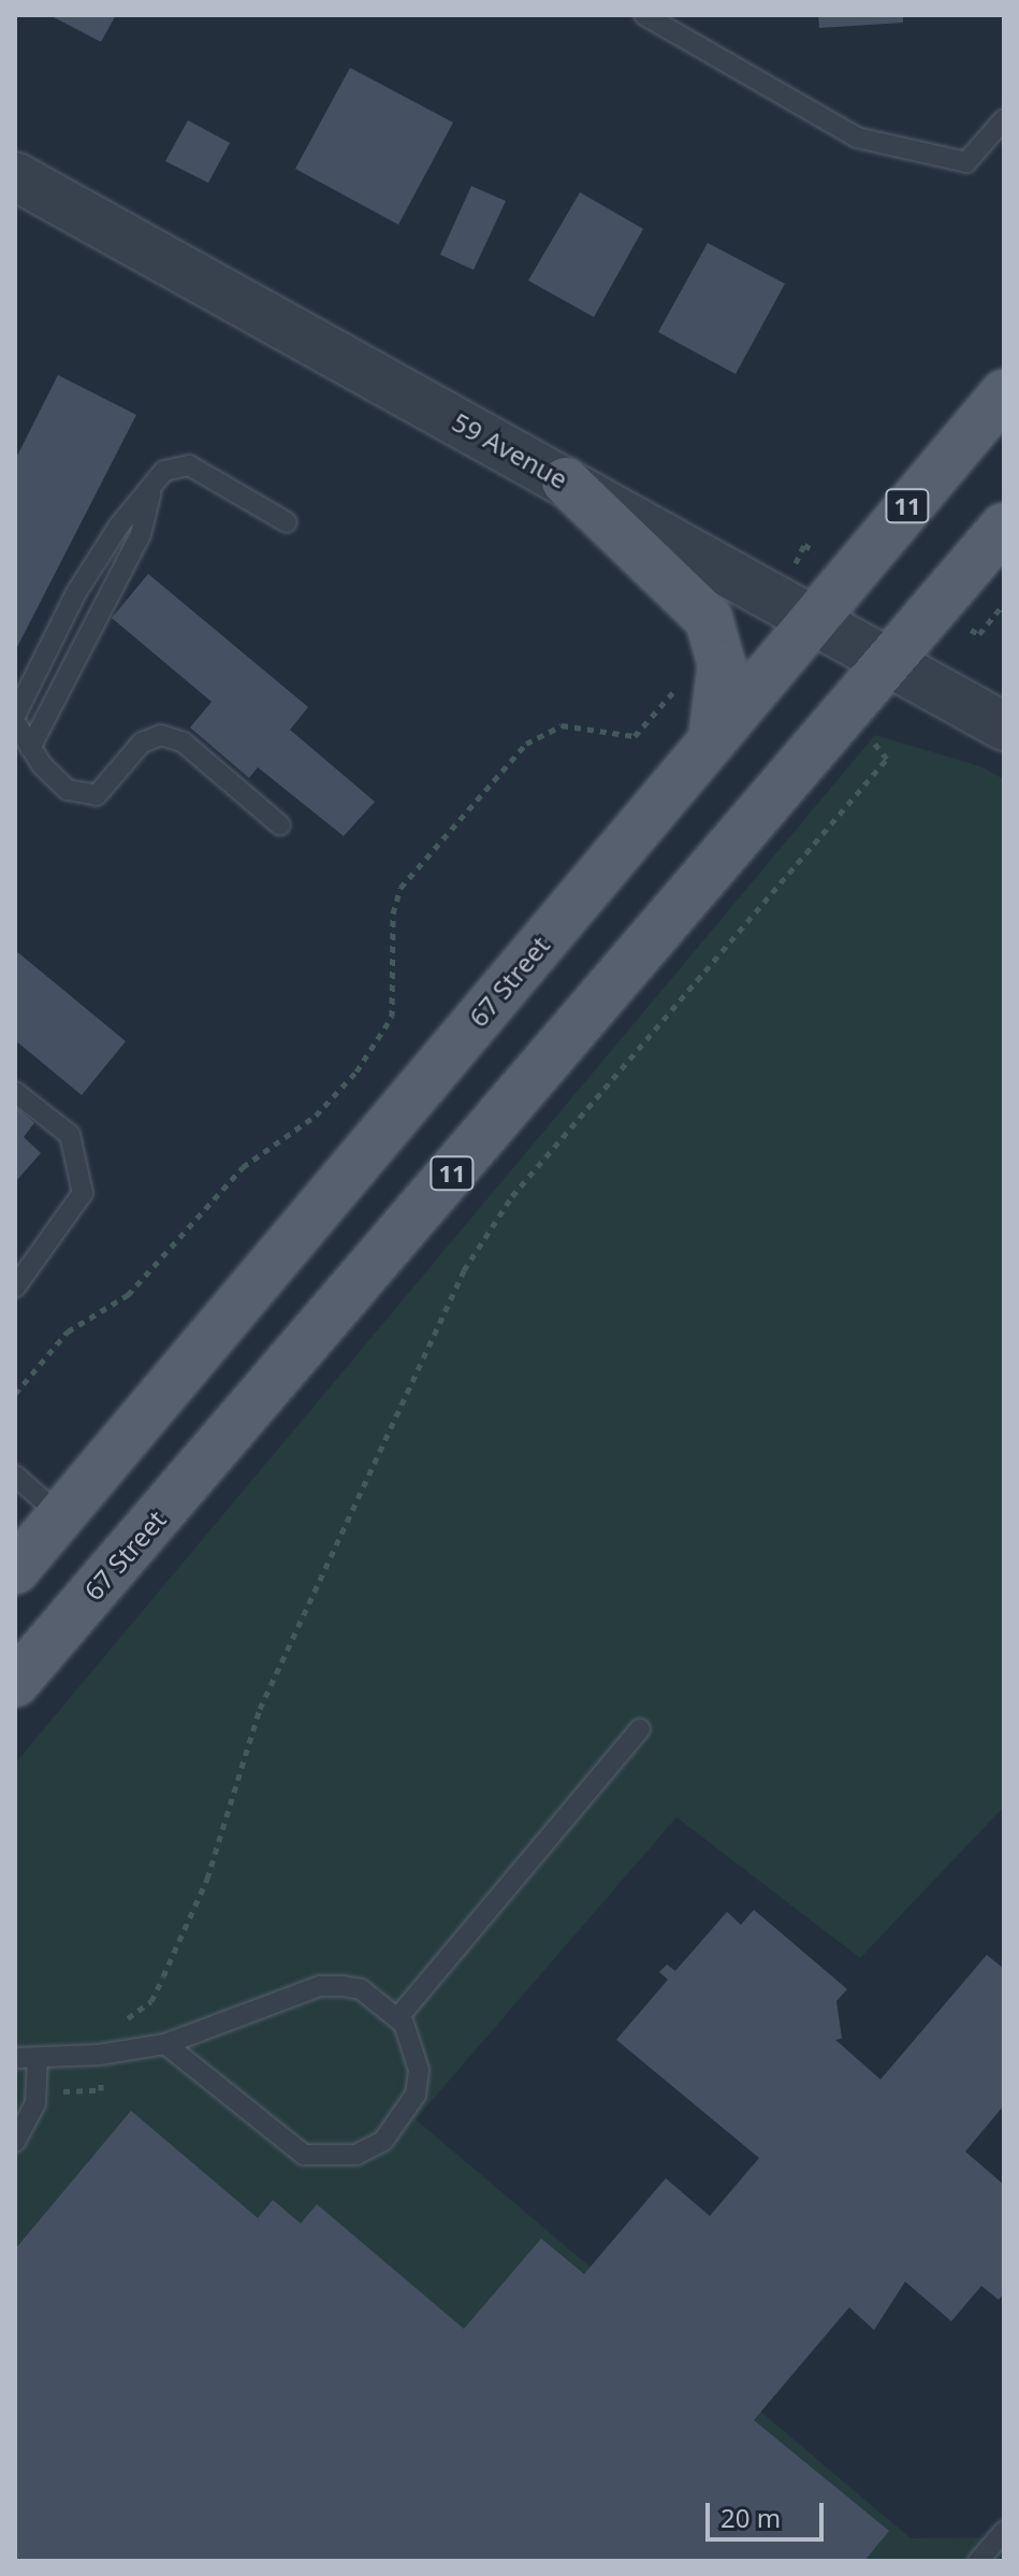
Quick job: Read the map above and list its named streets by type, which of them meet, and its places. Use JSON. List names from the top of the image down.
{
  "streets": {
    "main road": ["11", "67 Street"],
    "street": ["59 Avenue"]
  },
  "crossings": [
    ["59 Avenue", "67 Street"]
  ],
  "scale_bar": "20 m"
}
